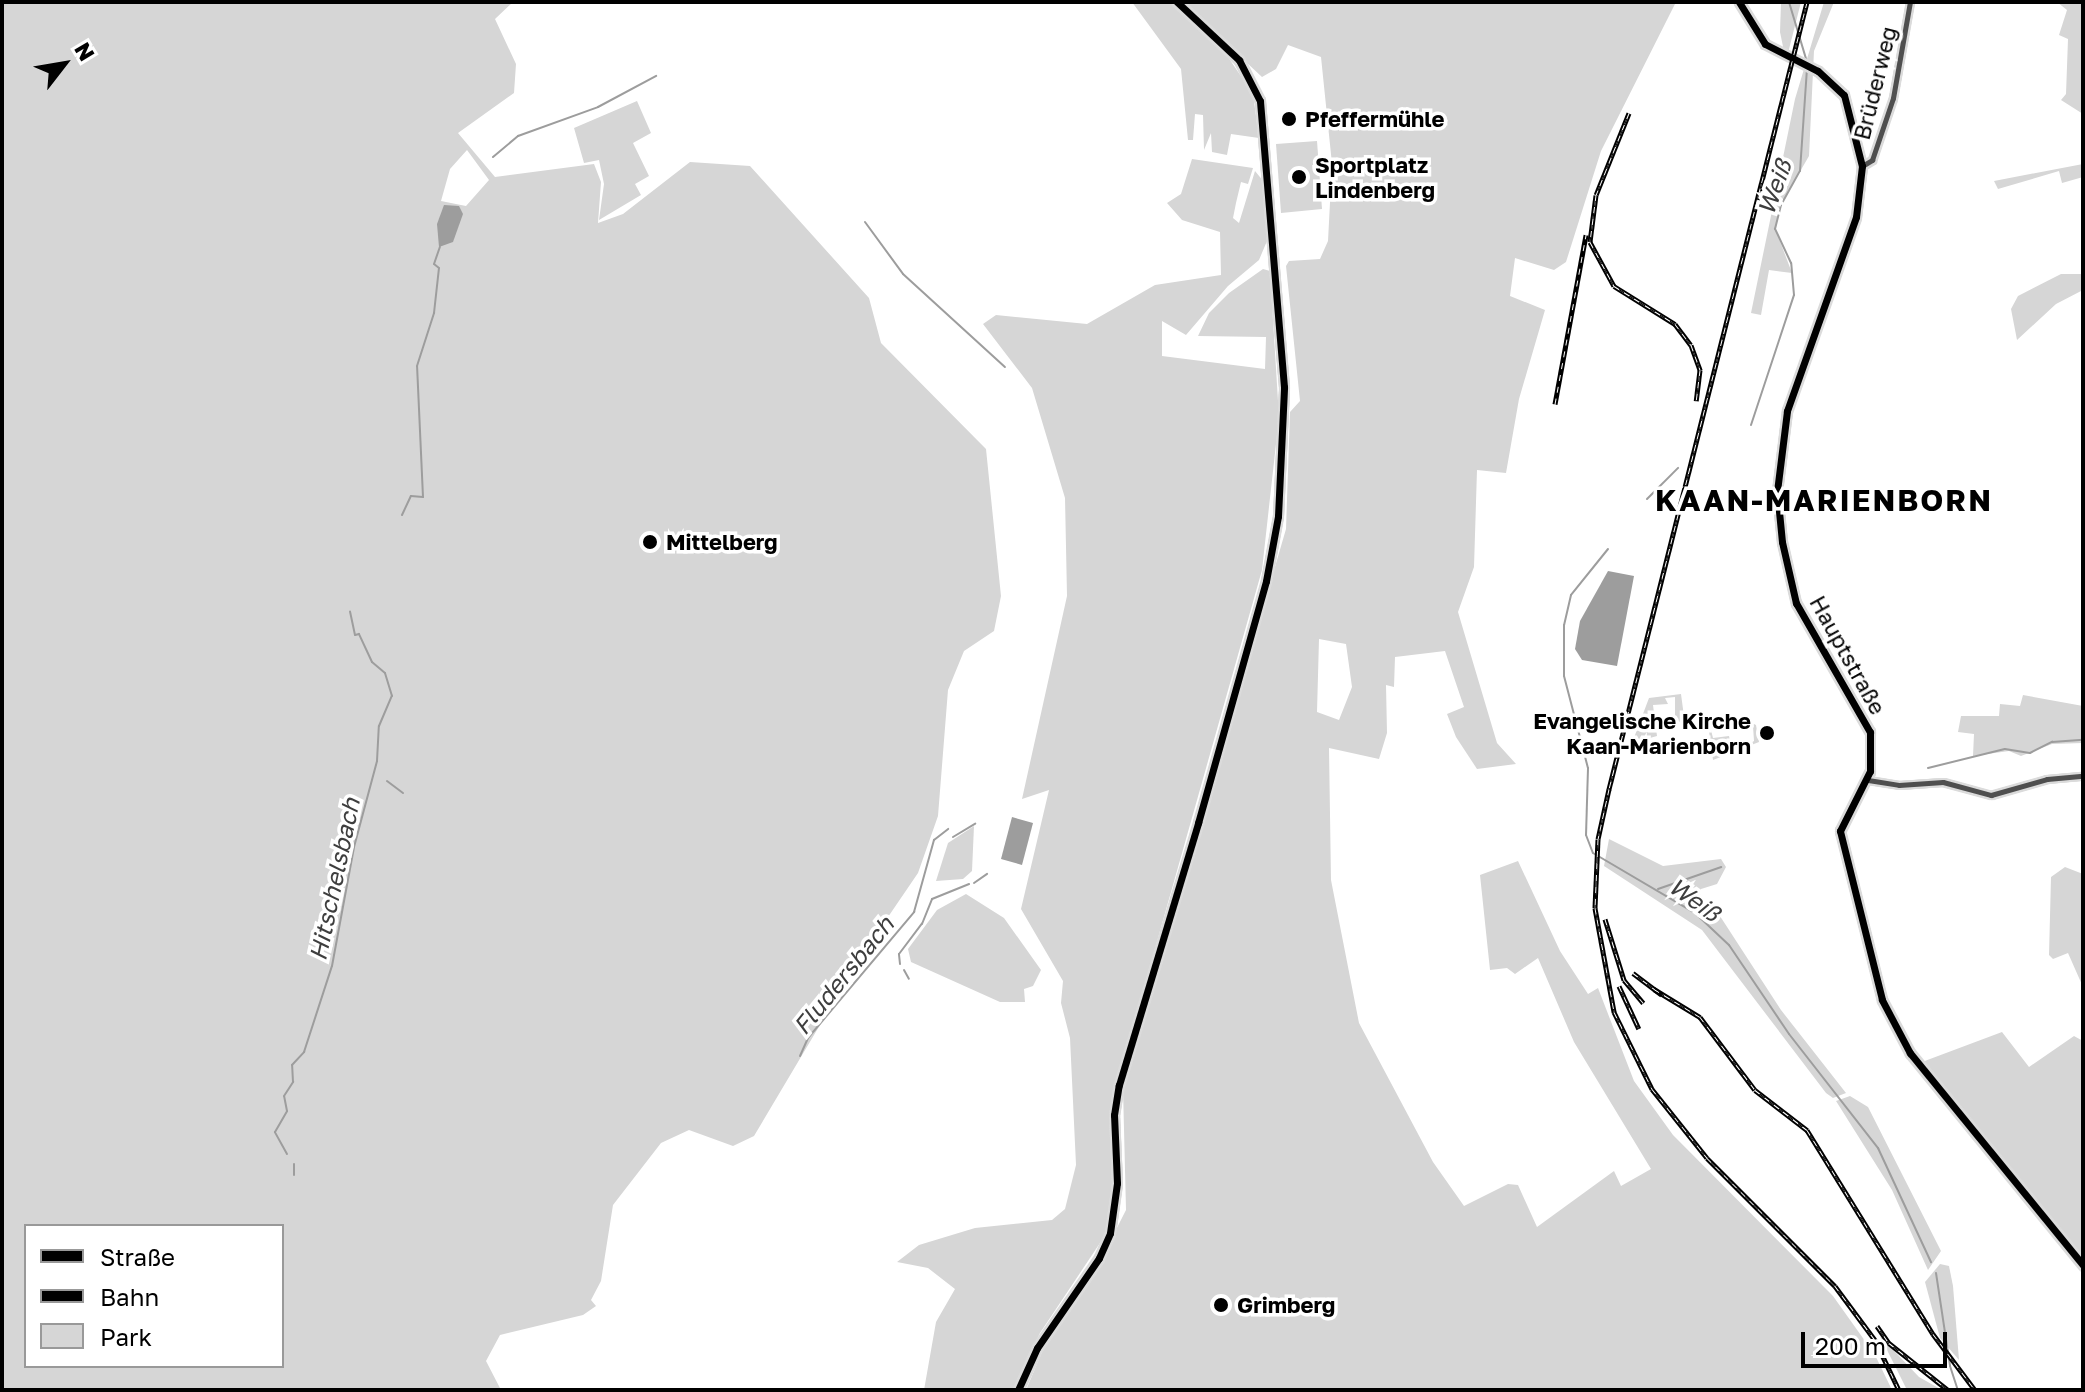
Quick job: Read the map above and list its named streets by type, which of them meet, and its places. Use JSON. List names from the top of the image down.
{
  "streets": {
    "main road": ["Hauptstraße"],
    "street": ["Brüderweg"]
  },
  "crossings": [
    ["Brüderweg", "Hauptstraße"]
  ],
  "districts": ["KAAN-MARIENBORN"],
  "water": ["Weiß", "Hitschelsbach", "Fludersbach"],
  "places": [
    "Pfeffermühle",
    "Sportplatz Lindenberg",
    "Mittelberg",
    "Evangelische Kirche Kaan-Marienborn",
    "Grimberg"
  ],
  "legend": ["Straße", "Bahn", "Park"],
  "scale_bar": "200 m",
  "north": "top right"
}
